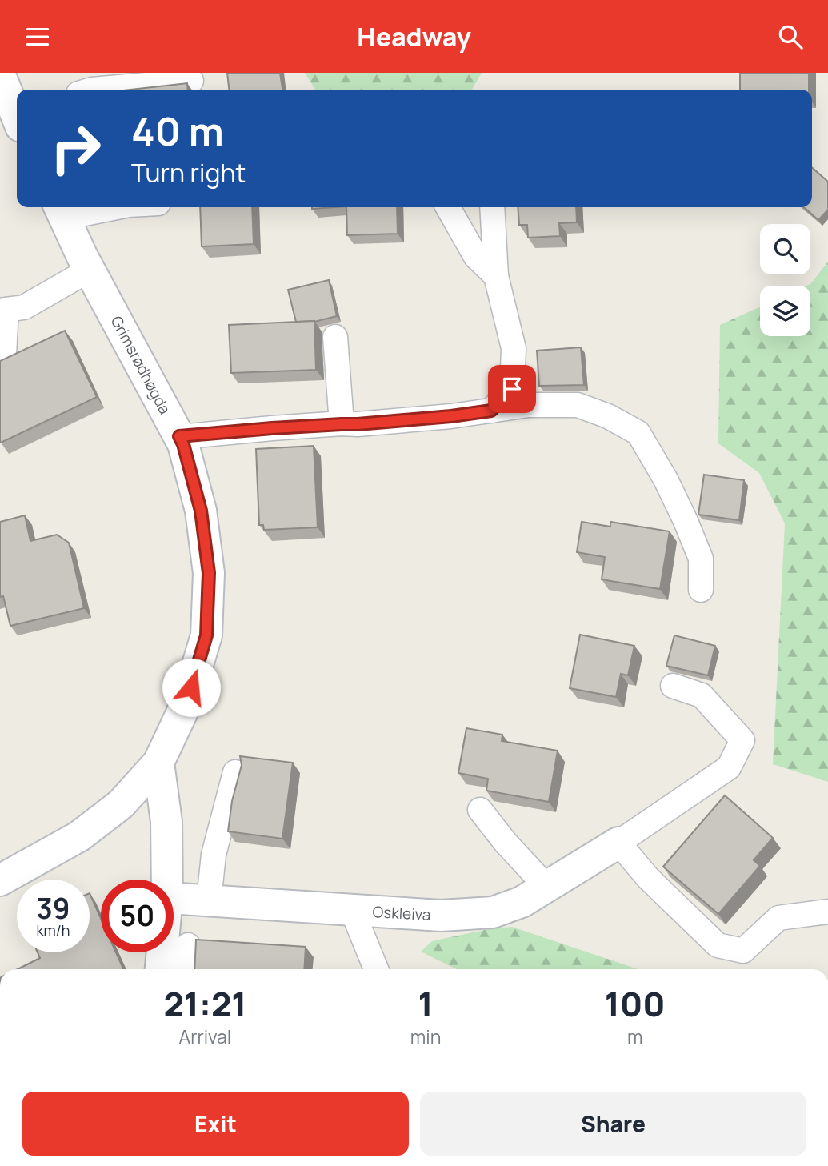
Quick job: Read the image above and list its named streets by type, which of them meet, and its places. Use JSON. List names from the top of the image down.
{
  "streets": {
    "main road": ["Grimsrødhøgda", "Oskleiva"]
  },
  "page": {
    "header": "Headway",
    "turn": ["40 m", "Turn right"],
    "speed": "39 km/h",
    "limit": "50",
    "eta": [
      "21:21",
      "Arrival",
      "1",
      "min",
      "100",
      "m"
    ],
    "buttons": ["Exit", "Share"]
  }
}
